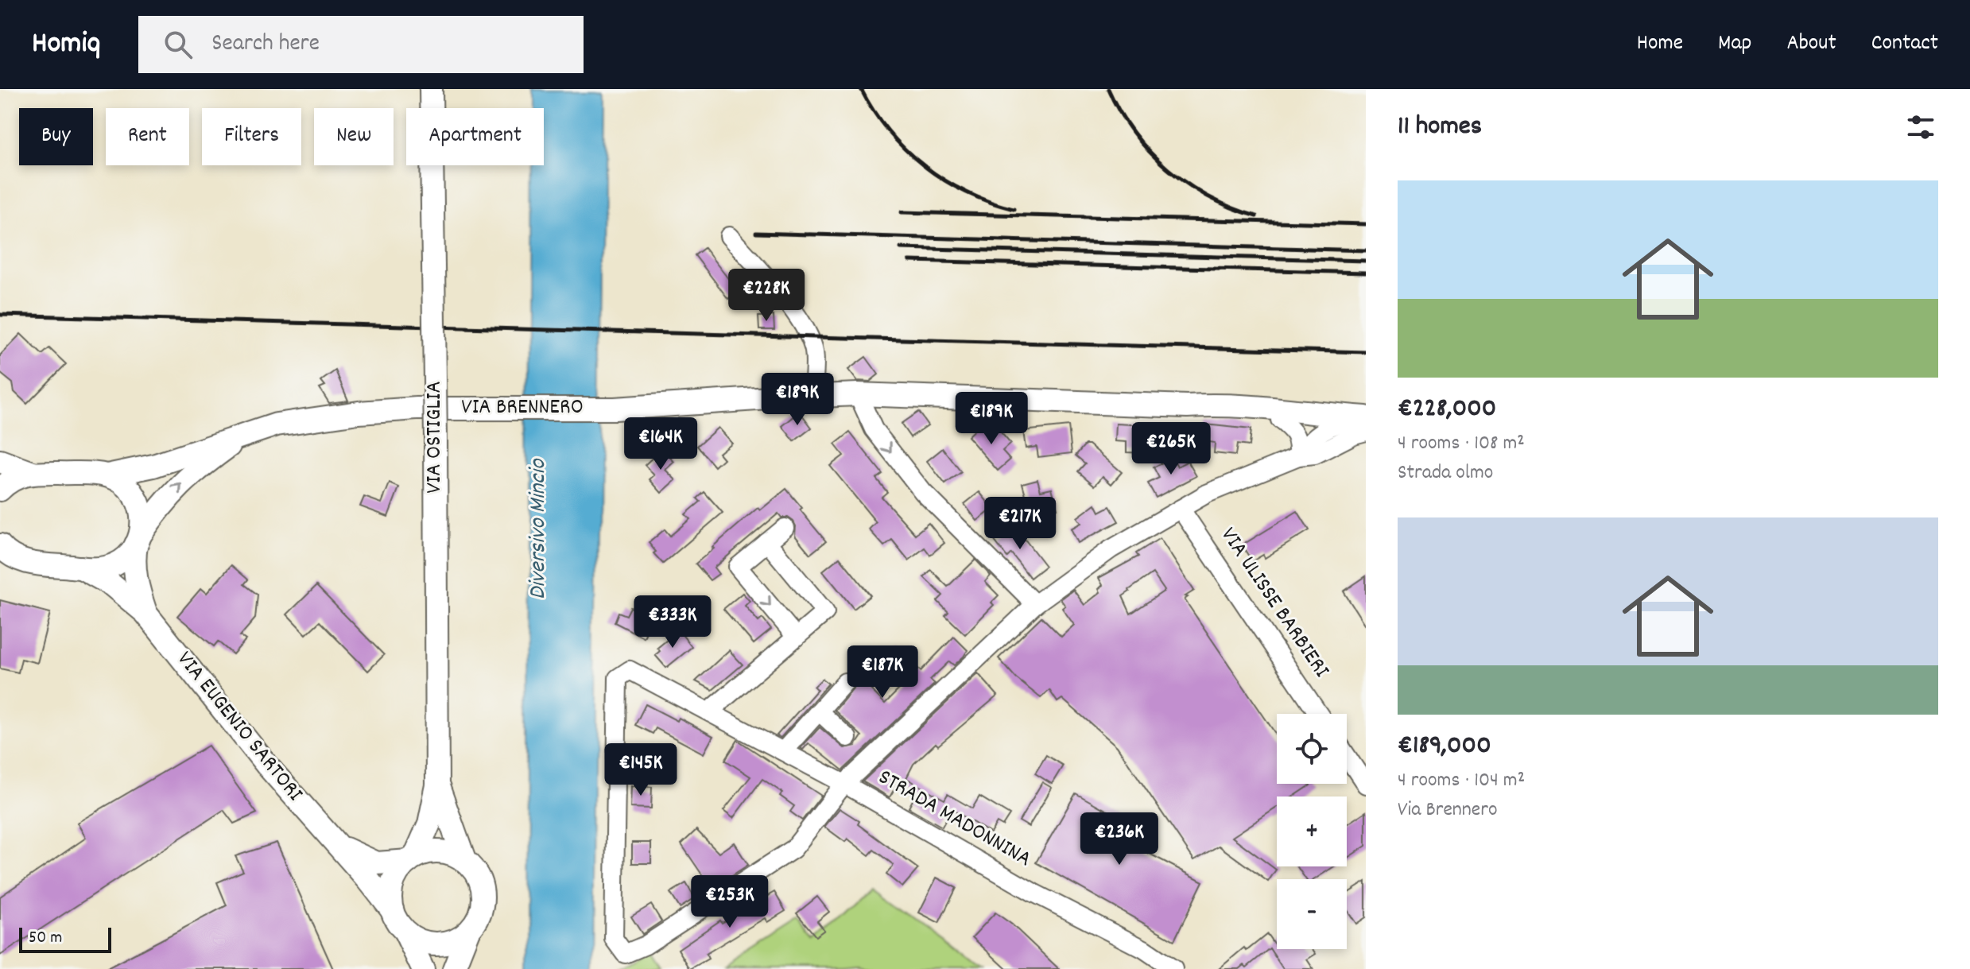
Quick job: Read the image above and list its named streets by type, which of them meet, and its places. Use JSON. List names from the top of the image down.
{
  "streets": {
    "main road": ["VIA BRENNERO", "VIA OSTIGLIA", "VIA EUGENIO SARTORI"],
    "street": ["VIA ULISSE BARBIERI", "STRADA MADONNINA"]
  },
  "crossings": [
    ["VIA BRENNERO", "VIA EUGENIO SARTORI"],
    ["VIA OSTIGLIA", "VIA EUGENIO SARTORI"]
  ],
  "water": ["Diversivo Mincio"],
  "scale_bar": "50 m",
  "page": {
    "header": "Homiq",
    "search": "Search here",
    "nav": [
      "Home",
      "Map",
      "About",
      "Contact"
    ],
    "heading": "11 homes",
    "chip": [
      "Buy",
      "Rent",
      "Filters",
      "New",
      "Apartment"
    ],
    "list": [
      {
        "name": "€228,000",
        "note": "4 rooms · 108 m² · Strada olmo"
      },
      {
        "name": "€189,000",
        "note": "4 rooms · 104 m² · Via Brennero"
      }
    ],
    "price": [
      "€228K",
      "€189K",
      "€189K",
      "€164K",
      "€265K",
      "€217K",
      "€333K",
      "€187K",
      "€145K",
      "€236K",
      "€253K"
    ],
    "map_buttons": ["+", "−"],
    "scale": "50 m"
  }
}
